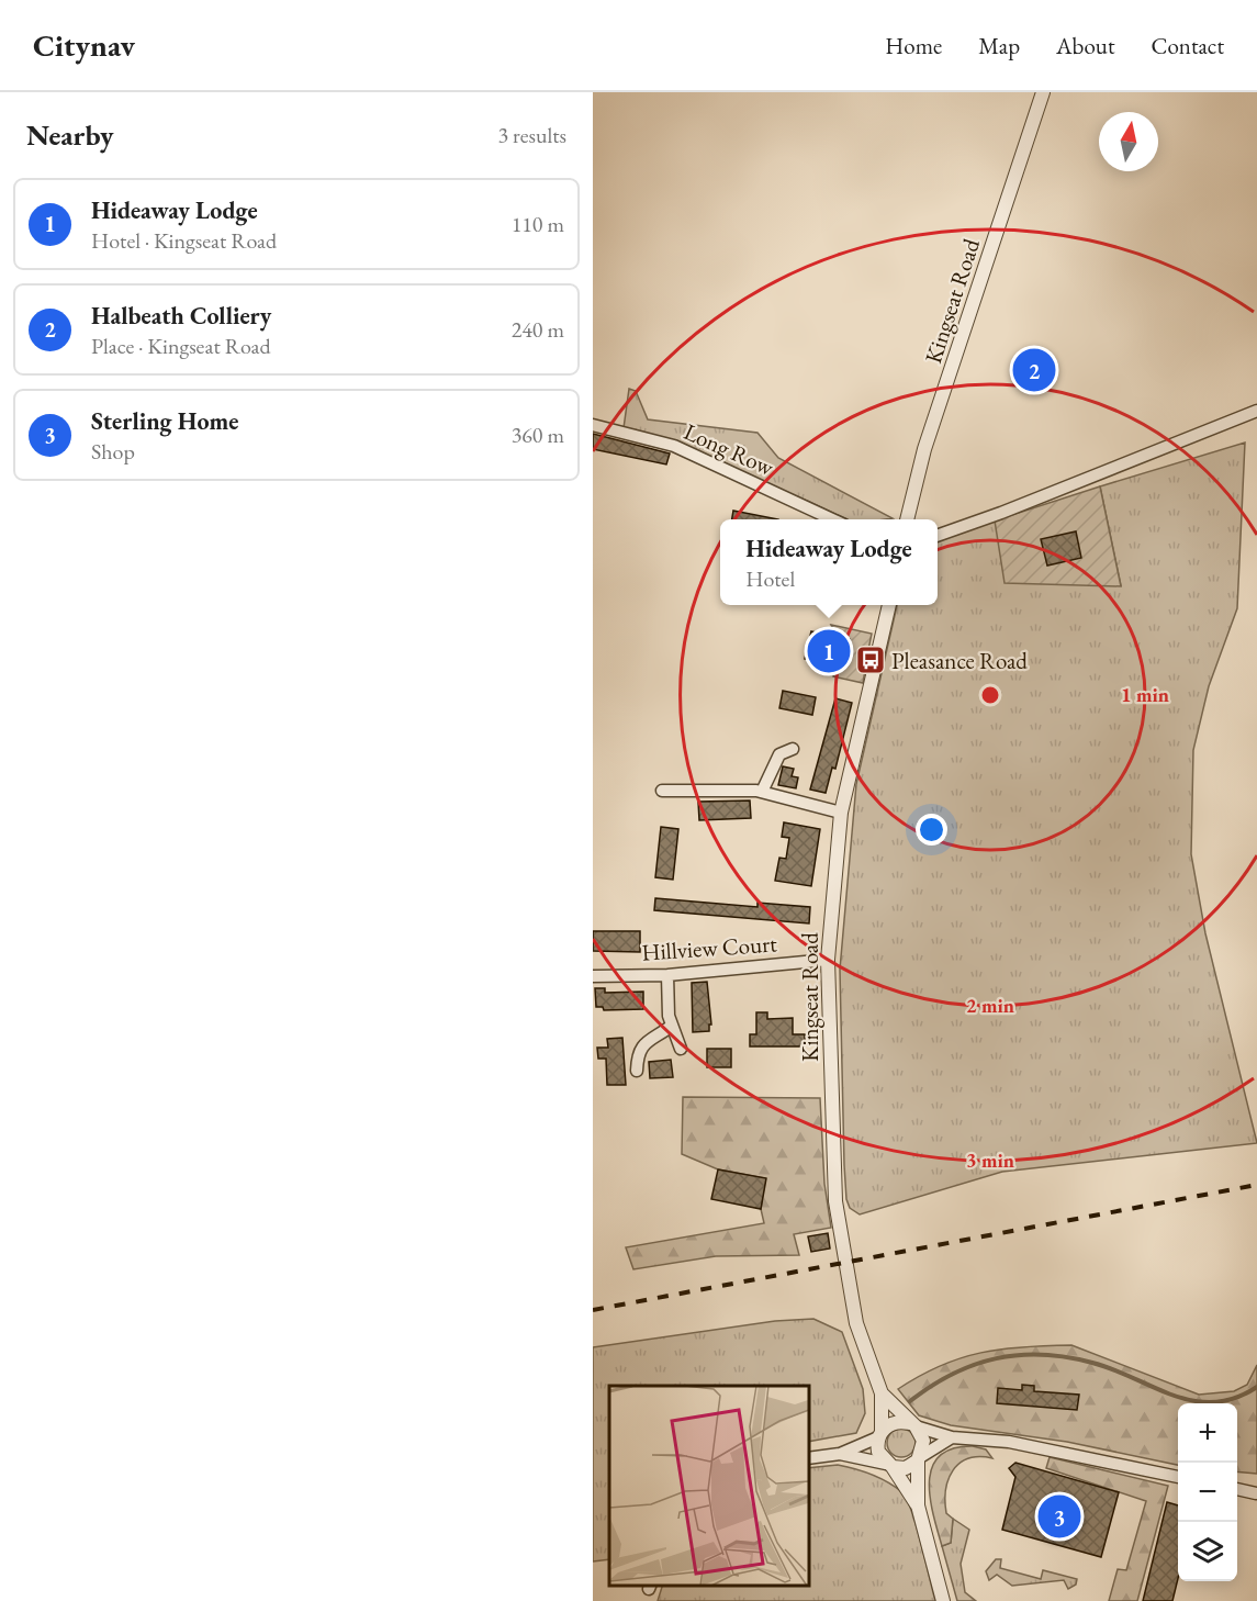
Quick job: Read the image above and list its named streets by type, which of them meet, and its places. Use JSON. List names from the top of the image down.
{
  "streets": {
    "street": ["Kingseat Road", "Long Row", "Hillview Court"]
  },
  "crossings": [
    ["Kingseat Road", "Hillview Court"]
  ],
  "places": {
    "bus stop": ["Pleasance Road"]
  },
  "north": "top",
  "page": {
    "header": "Citynav",
    "nav": [
      "Home",
      "Map",
      "About",
      "Contact"
    ],
    "heading": ["Nearby", "3 results"],
    "list": [
      {
        "mark": "1",
        "name": "Hideaway Lodge",
        "note": "Hotel · Kingseat Road",
        "value": "110 m"
      },
      {
        "mark": "2",
        "name": "Halbeath Colliery",
        "note": "Place · Kingseat Road",
        "value": "240 m"
      },
      {
        "mark": "3",
        "name": "Sterling Home",
        "note": "Shop",
        "value": "360 m"
      }
    ],
    "pins": ["2", "1", "3"],
    "popup": ["Hideaway Lodge", "Hotel"],
    "map_buttons": ["+", "−"]
  },
  "rings": ["1 min", "2 min", "3 min"]
}
